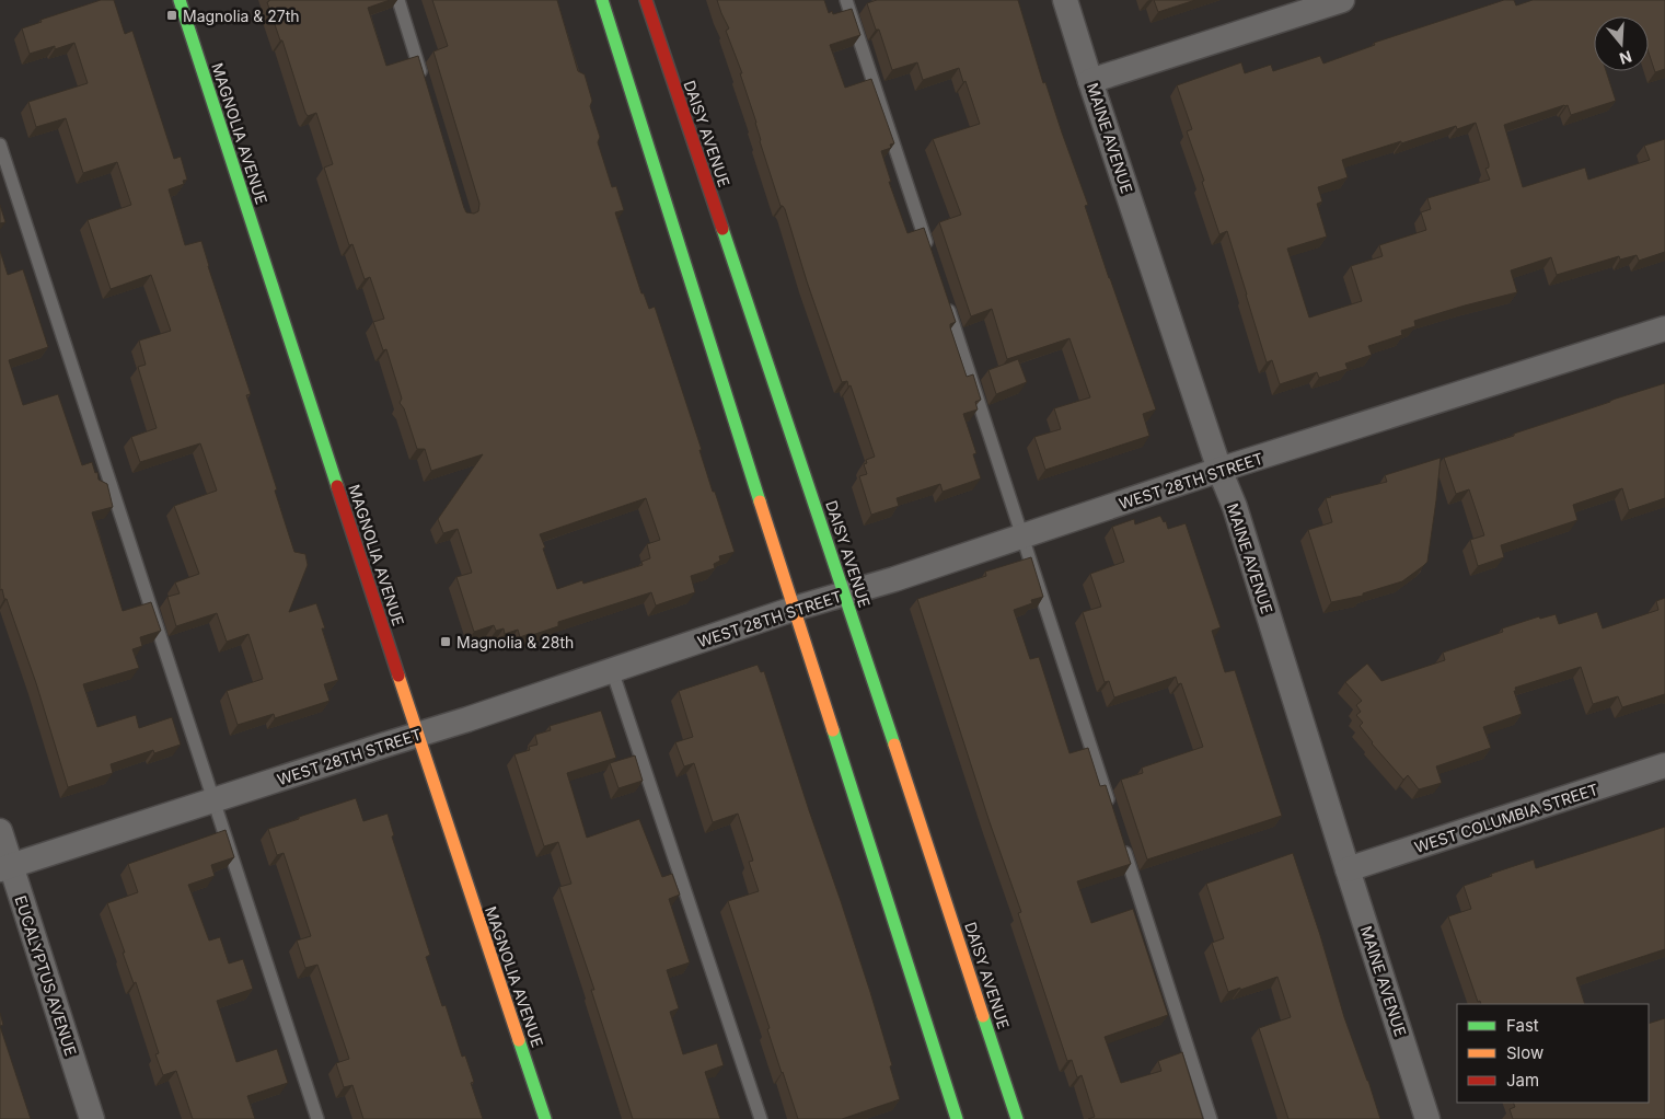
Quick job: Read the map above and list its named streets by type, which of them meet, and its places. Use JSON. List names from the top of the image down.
{
  "streets": {
    "street": [
      "MAGNOLIA AVENUE",
      "DAISY AVENUE",
      "MAINE AVENUE",
      "WEST 28TH STREET",
      "WEST COLUMBIA STREET",
      "EUCALYPTUS AVENUE"
    ]
  },
  "crossings": [
    ["MAGNOLIA AVENUE", "WEST 28TH STREET"],
    ["DAISY AVENUE", "WEST 28TH STREET"],
    ["MAINE AVENUE", "WEST 28TH STREET"],
    ["MAINE AVENUE", "WEST COLUMBIA STREET"],
    ["WEST 28TH STREET", "EUCALYPTUS AVENUE"]
  ],
  "places": {
    "transit": ["Magnolia & 27th", "Magnolia & 28th"]
  },
  "legend": ["Fast", "Slow", "Jam"],
  "north": "bottom"
}
